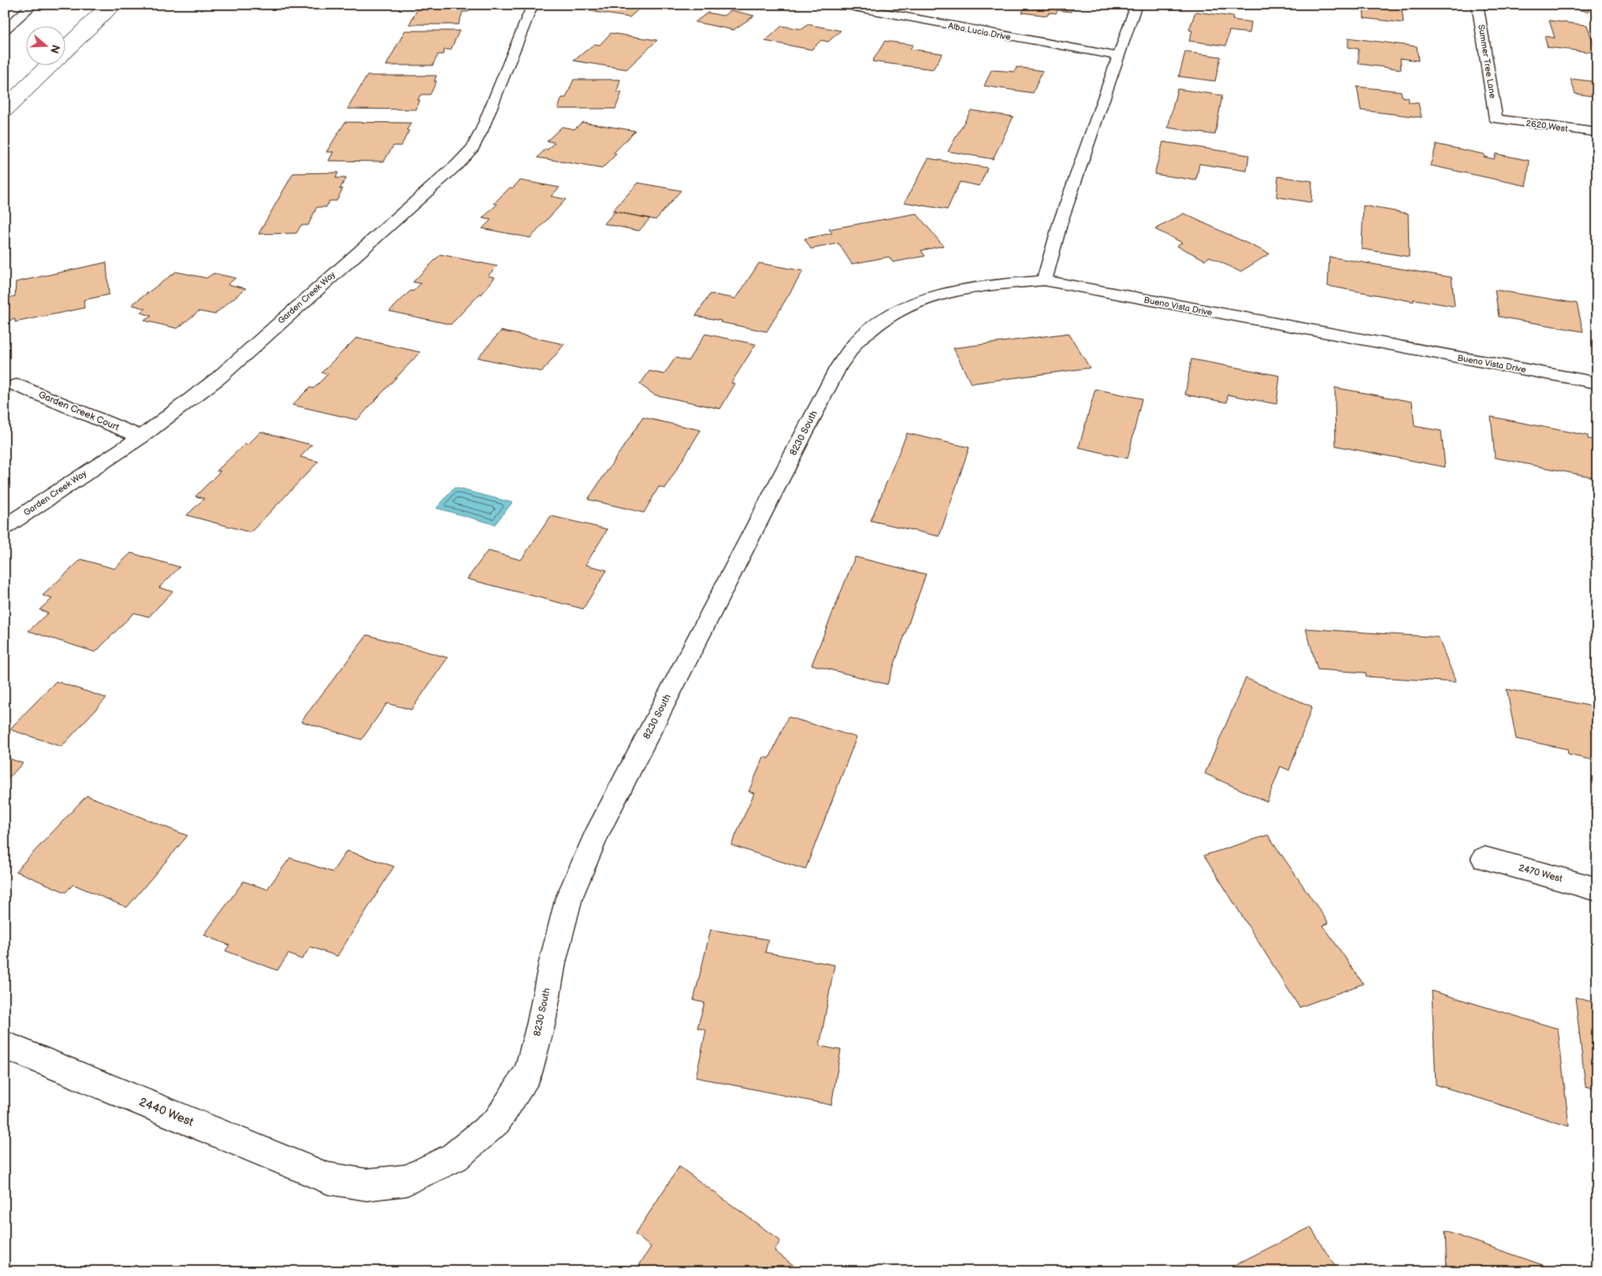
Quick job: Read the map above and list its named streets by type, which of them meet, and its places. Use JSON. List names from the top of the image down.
{
  "streets": {
    "street": [
      "Alba Lucia Drive",
      "Summer Tree Lane",
      "2620 West",
      "Garden Creek Way",
      "Bueno Vista Drive",
      "Garden Creek Court",
      "8230 South",
      "2470 West",
      "2440 West"
    ]
  },
  "crossings": [
    ["Summer Tree Lane", "2620 West"],
    ["Garden Creek Way", "Garden Creek Court"],
    ["Bueno Vista Drive", "8230 South"],
    ["8230 South", "2440 West"]
  ],
  "north": "right"
}
